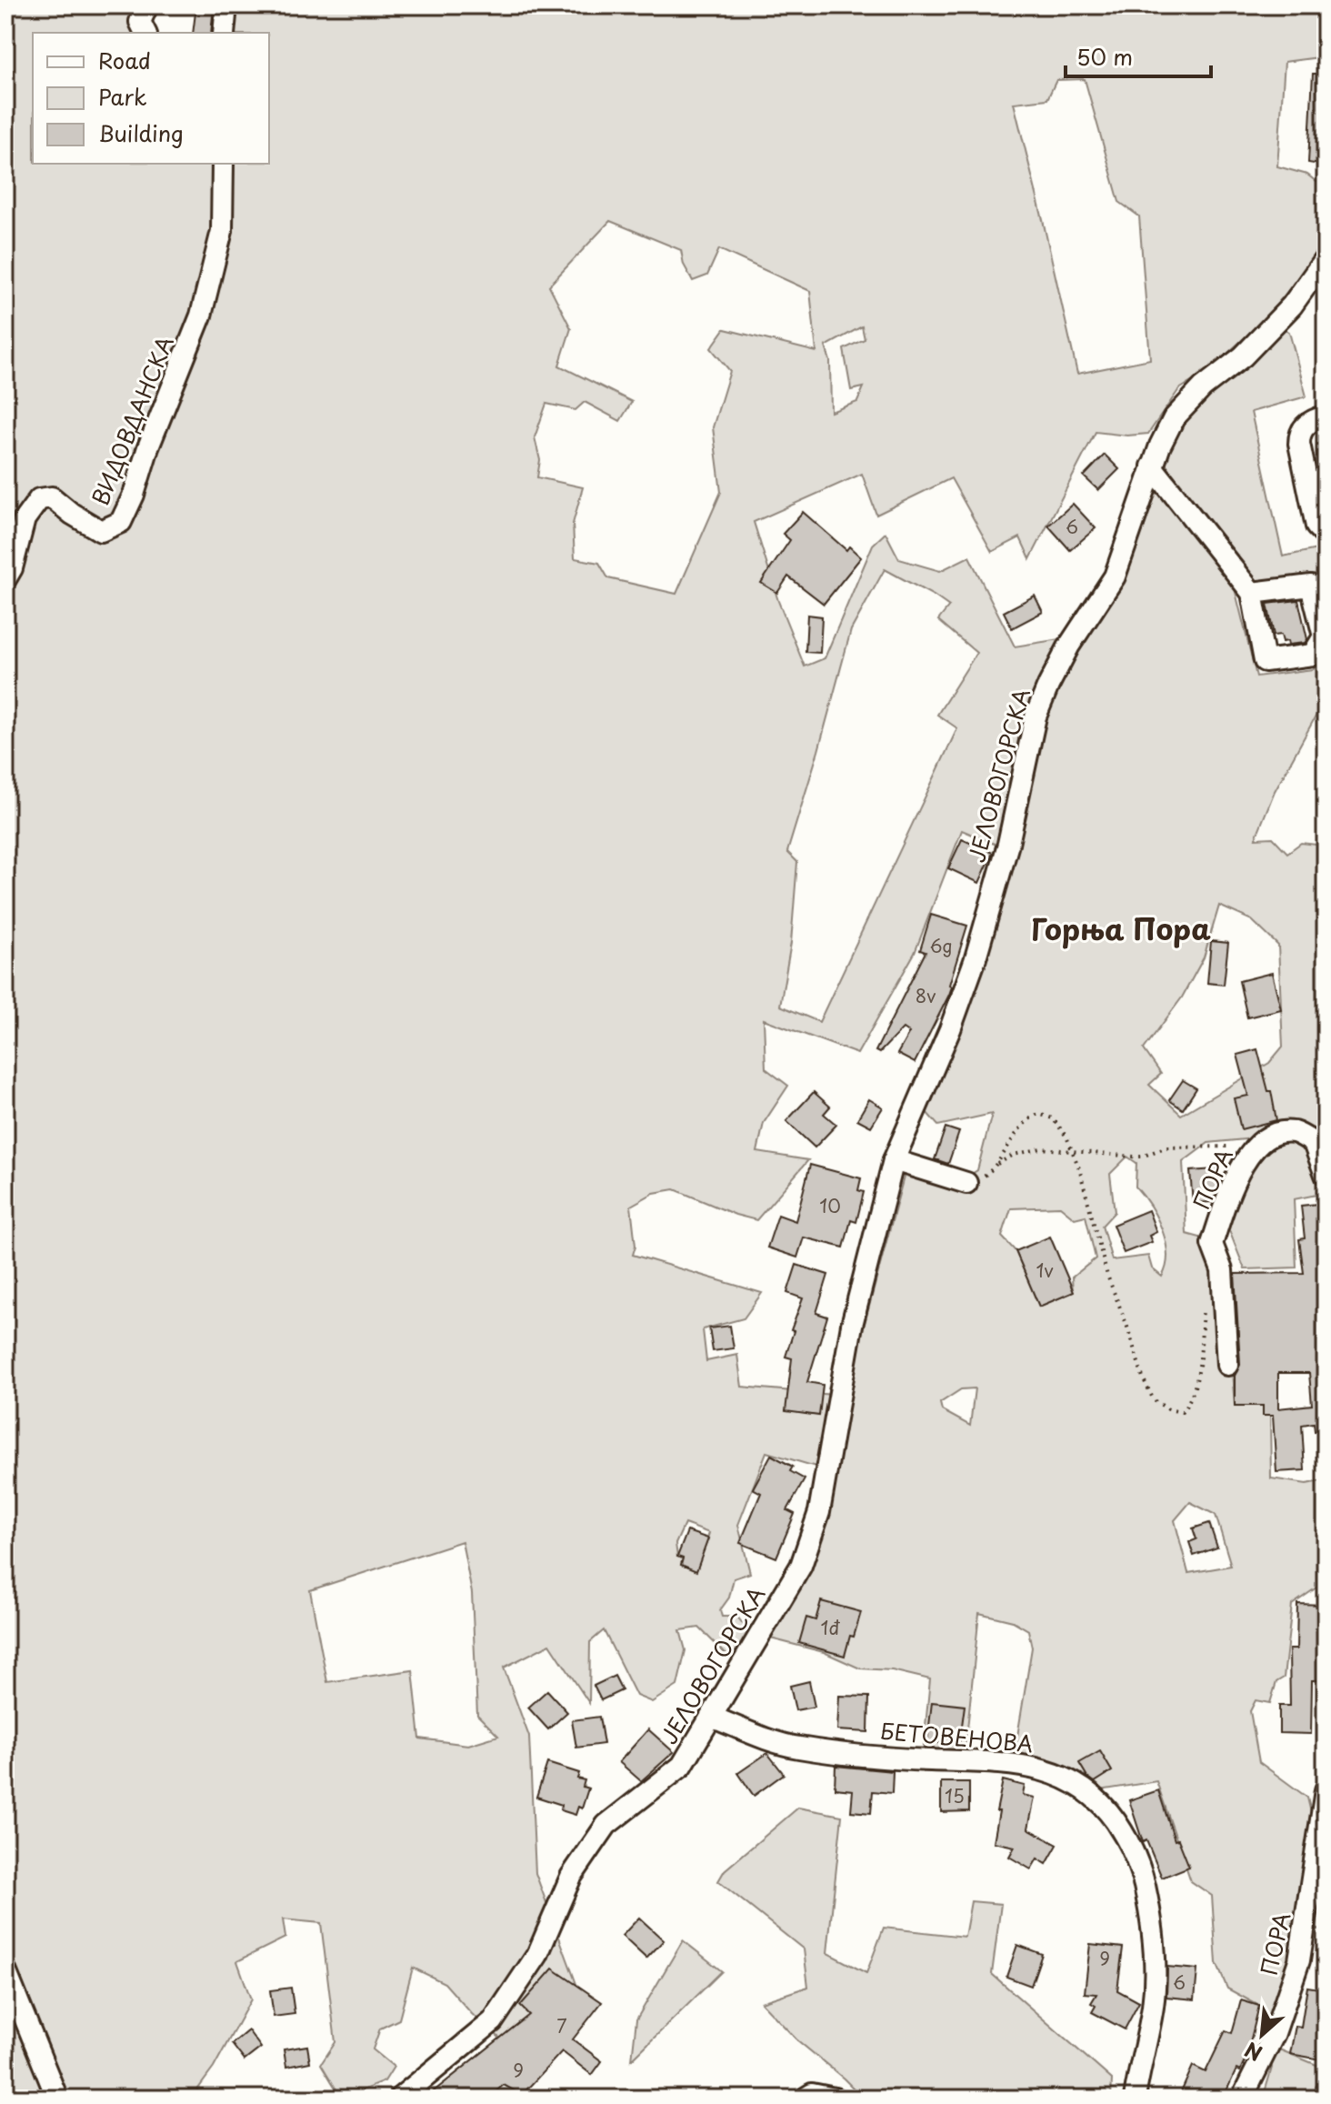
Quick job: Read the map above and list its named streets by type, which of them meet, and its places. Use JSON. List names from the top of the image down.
{
  "streets": {
    "street": [
      "ВИДОВДАНСКА",
      "ЈЕЛОВОГОРСКА",
      "ПОРА",
      "БЕТОВЕНОВА"
    ]
  },
  "crossings": [
    ["ЈЕЛОВОГОРСКА", "БЕТОВЕНОВА"]
  ],
  "districts": ["Горња Пора"],
  "house_numbers": [
    "6",
    "6g",
    "8v",
    "10",
    "1v",
    "1đ",
    "15",
    "9",
    "6",
    "7",
    "9"
  ],
  "legend": ["Road", "Park", "Building"],
  "scale_bar": "50 m",
  "north": "bottom left"
}
